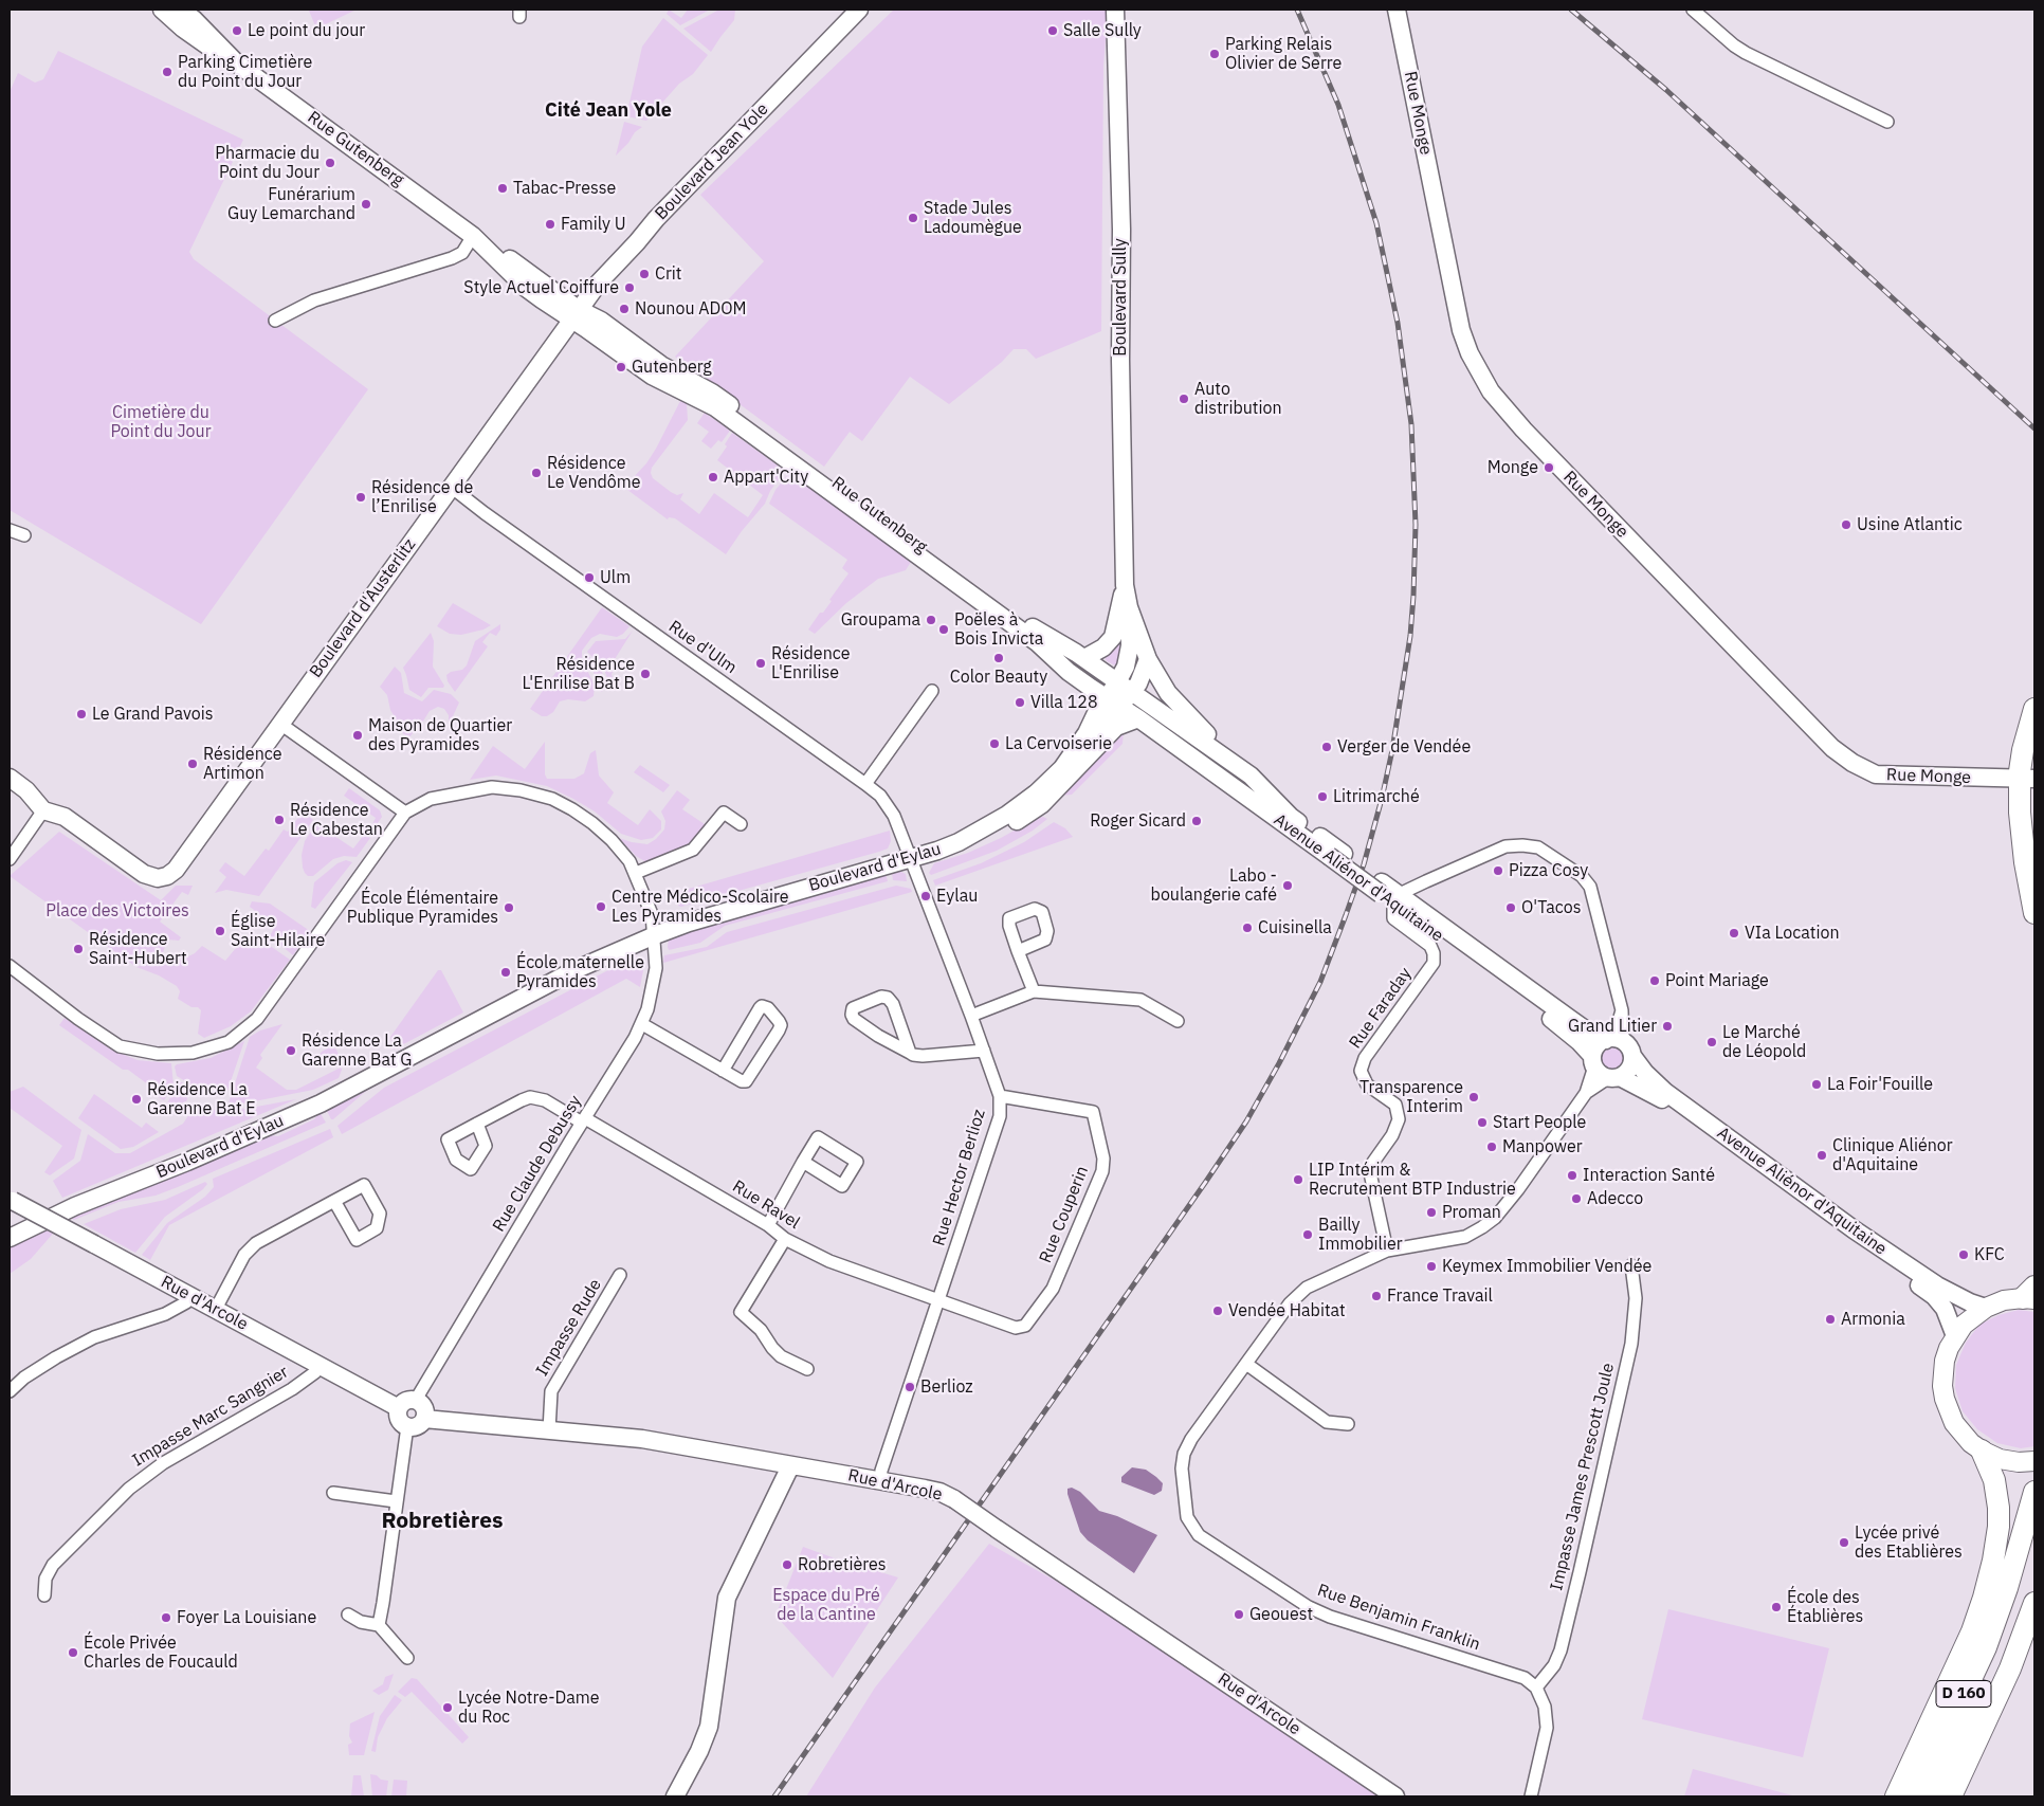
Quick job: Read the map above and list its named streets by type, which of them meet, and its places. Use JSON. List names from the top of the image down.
{
  "streets": {
    "highway": ["D 160"],
    "main road": [
      "Rue Monge",
      "Rue Gutenberg",
      "Boulevard Jean Yole",
      "Boulevard Sully",
      "Boulevard d'Austerlitz",
      "Boulevard d'Eylau",
      "Avenue Aliénor d'Aquitaine",
      "Rue d'Arcole"
    ],
    "street": [
      "Rue d'Ulm",
      "Rue Faraday",
      "Rue Claude Debussy",
      "Rue Hector Berlioz",
      "Rue Ravel",
      "Rue Couperin",
      "Impasse Rude",
      "Impasse Marc Sangnier",
      "Impasse James Prescott Joule",
      "Rue Benjamin Franklin"
    ]
  },
  "crossings": [
    ["Rue Gutenberg", "Boulevard Jean Yole"],
    ["Rue Gutenberg", "Boulevard Sully"],
    ["Rue Gutenberg", "Boulevard d'Austerlitz"],
    ["Rue Gutenberg", "Boulevard d'Eylau"],
    ["Rue Gutenberg", "Avenue Aliénor d'Aquitaine"],
    ["Boulevard Jean Yole", "Boulevard d'Austerlitz"],
    ["Boulevard Sully", "Boulevard d'Eylau"],
    ["Boulevard Sully", "Avenue Aliénor d'Aquitaine"],
    ["Boulevard d'Austerlitz", "Rue d'Ulm"],
    ["Rue d'Ulm", "Boulevard d'Eylau"],
    ["Rue d'Ulm", "Rue Hector Berlioz"],
    ["Boulevard d'Eylau", "Avenue Aliénor d'Aquitaine"],
    ["Boulevard d'Eylau", "Rue Claude Debussy"],
    ["Boulevard d'Eylau", "Rue Hector Berlioz"],
    ["Avenue Aliénor d'Aquitaine", "Rue Faraday"],
    ["Avenue Aliénor d'Aquitaine", "Rue Benjamin Franklin"],
    ["Rue Faraday", "Rue Benjamin Franklin"],
    ["Rue Claude Debussy", "Rue Ravel"],
    ["Rue Claude Debussy", "Rue d'Arcole"],
    ["Rue Hector Berlioz", "Rue Ravel"],
    ["Rue Hector Berlioz", "Rue Couperin"],
    ["Rue Hector Berlioz", "Rue d'Arcole"],
    ["Rue Ravel", "Rue Couperin"],
    ["Rue d'Arcole", "Impasse Rude"],
    ["Rue d'Arcole", "Impasse Marc Sangnier"],
    ["Impasse James Prescott Joule", "Rue Benjamin Franklin"]
  ],
  "districts": ["Cité Jean Yole", "Robretières"],
  "parks": ["Cimetière du Point du Jour", "Place des Victoires", "Espace du Pré de la Cantine"],
  "places": [
    "Le point du jour",
    "Salle Sully",
    "Parking Relais Olivier de Serre",
    "Parking Cimetière du Point du Jour",
    "Pharmacie du Point du Jour",
    "Tabac-Presse",
    "Funérarium Guy Lemarchand",
    "Stade Jules Ladoumègue",
    "Family U",
    "Crit",
    "Style Actuel Coiffure",
    "Nounou ADOM",
    "Gutenberg",
    "Auto distribution",
    "Monge",
    "Résidence Le Vendôme",
    "Appart'City",
    "Résidence de l’Enrilise",
    "Usine Atlantic",
    "Ulm",
    "Groupama",
    "Poëles à Bois Invicta",
    "Color Beauty",
    "Résidence L'Enrilise",
    "Résidence L'Enrilise Bat B",
    "Villa 128",
    "Le Grand Pavois",
    "Maison de Quartier des Pyramides",
    "La Cervoiserie",
    "Verger de Vendée",
    "Résidence Artimon",
    "Litrimarché",
    "Résidence Le Cabestan",
    "Roger Sicard",
    "Pizza Cosy",
    "Labo - boulangerie café",
    "Eylau",
    "Centre Médico-Scolaire Les Pyramides",
    "École Élémentaire Publique Pyramides",
    "O'Tacos",
    "Cuisinella",
    "Église Saint-Hilaire",
    "VIa Location",
    "Résidence Saint-Hubert",
    "École maternelle Pyramides",
    "Point Mariage",
    "Grand Litier",
    "Le Marché de Léopold",
    "Résidence La Garenne Bat G",
    "La Foir'Fouille",
    "Transparence Interim",
    "Résidence La Garenne Bat E",
    "Start People",
    "Manpower",
    "Clinique Aliénor d'Aquitaine",
    "Interaction Santé",
    "LIP Intérim & Recrutement BTP Industrie",
    "Adecco",
    "Proman",
    "Bailly Immobilier",
    "KFC",
    "Keymex Immobilier Vendée",
    "France Travail",
    "Vendée Habitat",
    "Armonia",
    "Berlioz",
    "Lycée privé des Etablières",
    "Robretières",
    "École des Établières",
    "Geouest",
    "Foyer La Louisiane",
    "École Privée Charles de Foucauld",
    "Lycée Notre-Dame du Roc"
  ]
}
